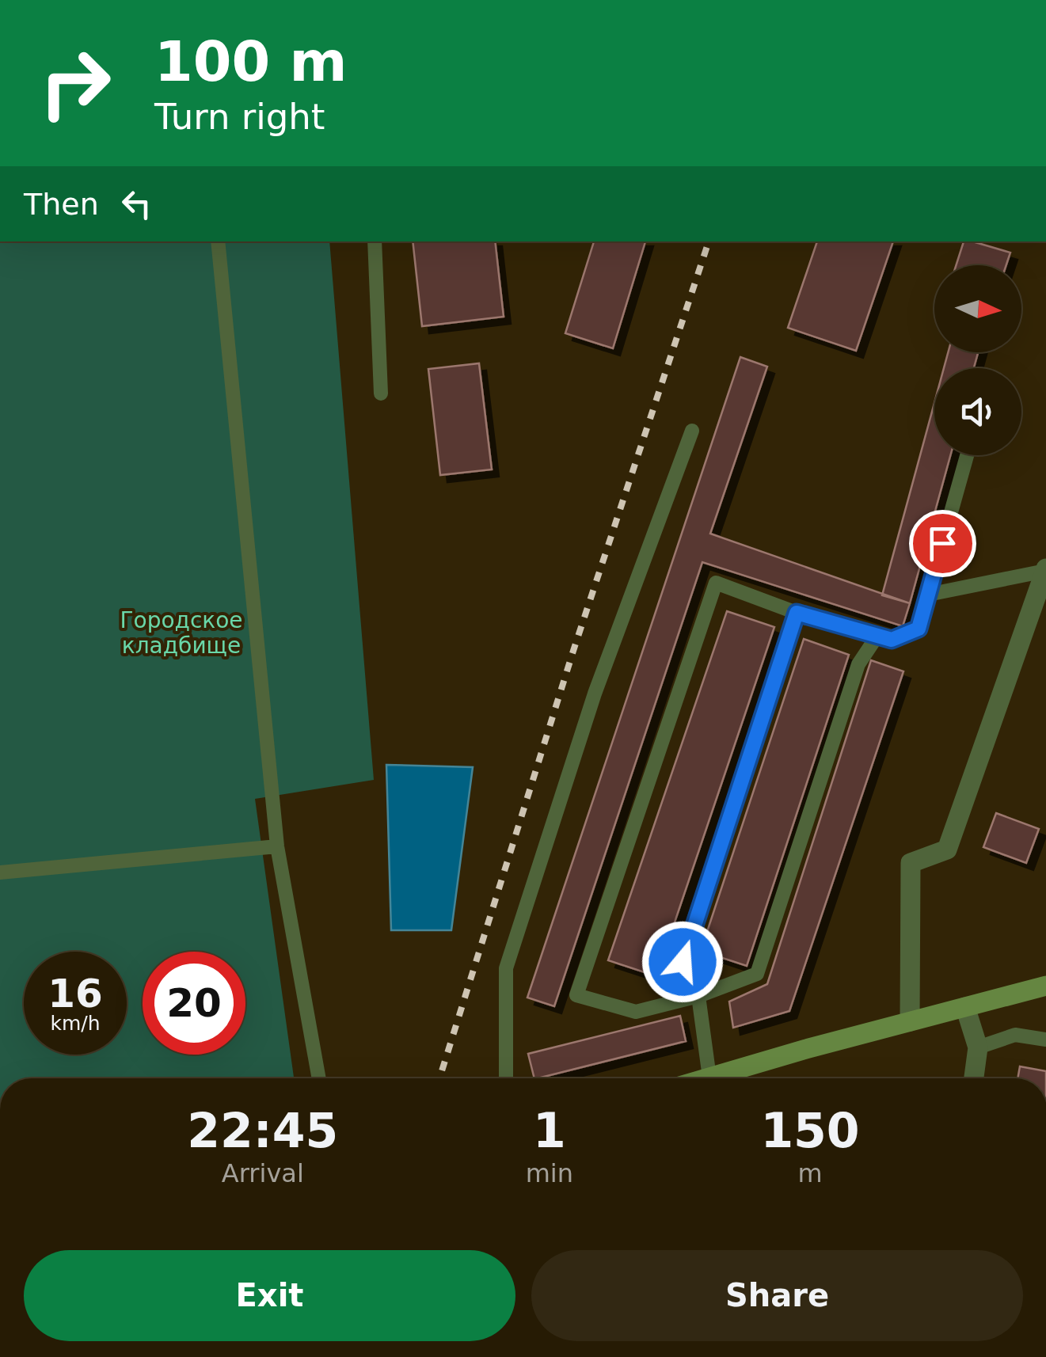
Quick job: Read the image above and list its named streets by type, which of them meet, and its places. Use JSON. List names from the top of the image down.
{
  "parks": ["Городское кладбище"],
  "north": "right",
  "page": {
    "turn": ["100 m", "Turn right"],
    "then": "Then",
    "speed": "16 km/h",
    "limit": "20",
    "eta": [
      "22:45",
      "Arrival",
      "1",
      "min",
      "150",
      "m"
    ],
    "buttons": ["Exit", "Share"]
  }
}
